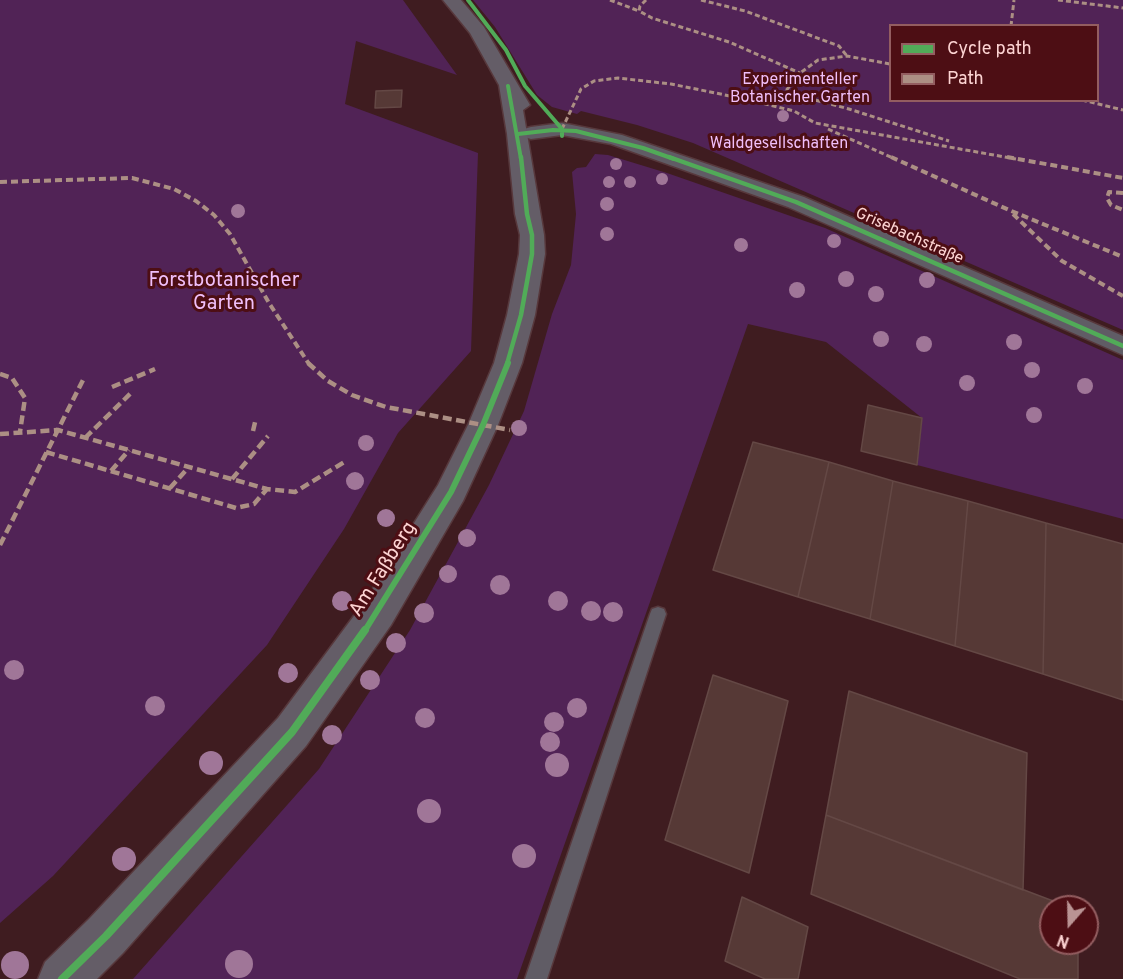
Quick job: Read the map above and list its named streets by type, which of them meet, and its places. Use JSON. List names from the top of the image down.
{
  "streets": {
    "street": ["Grisebachstraße", "Am Faßberg"]
  },
  "crossings": [
    ["Grisebachstraße", "Am Faßberg"]
  ],
  "parks": ["Experimenteller Botanischer Garten", "Waldgesellschaften", "Forstbotanischer Garten"],
  "legend": ["Cycle path", "Path"],
  "north": "bottom"
}
